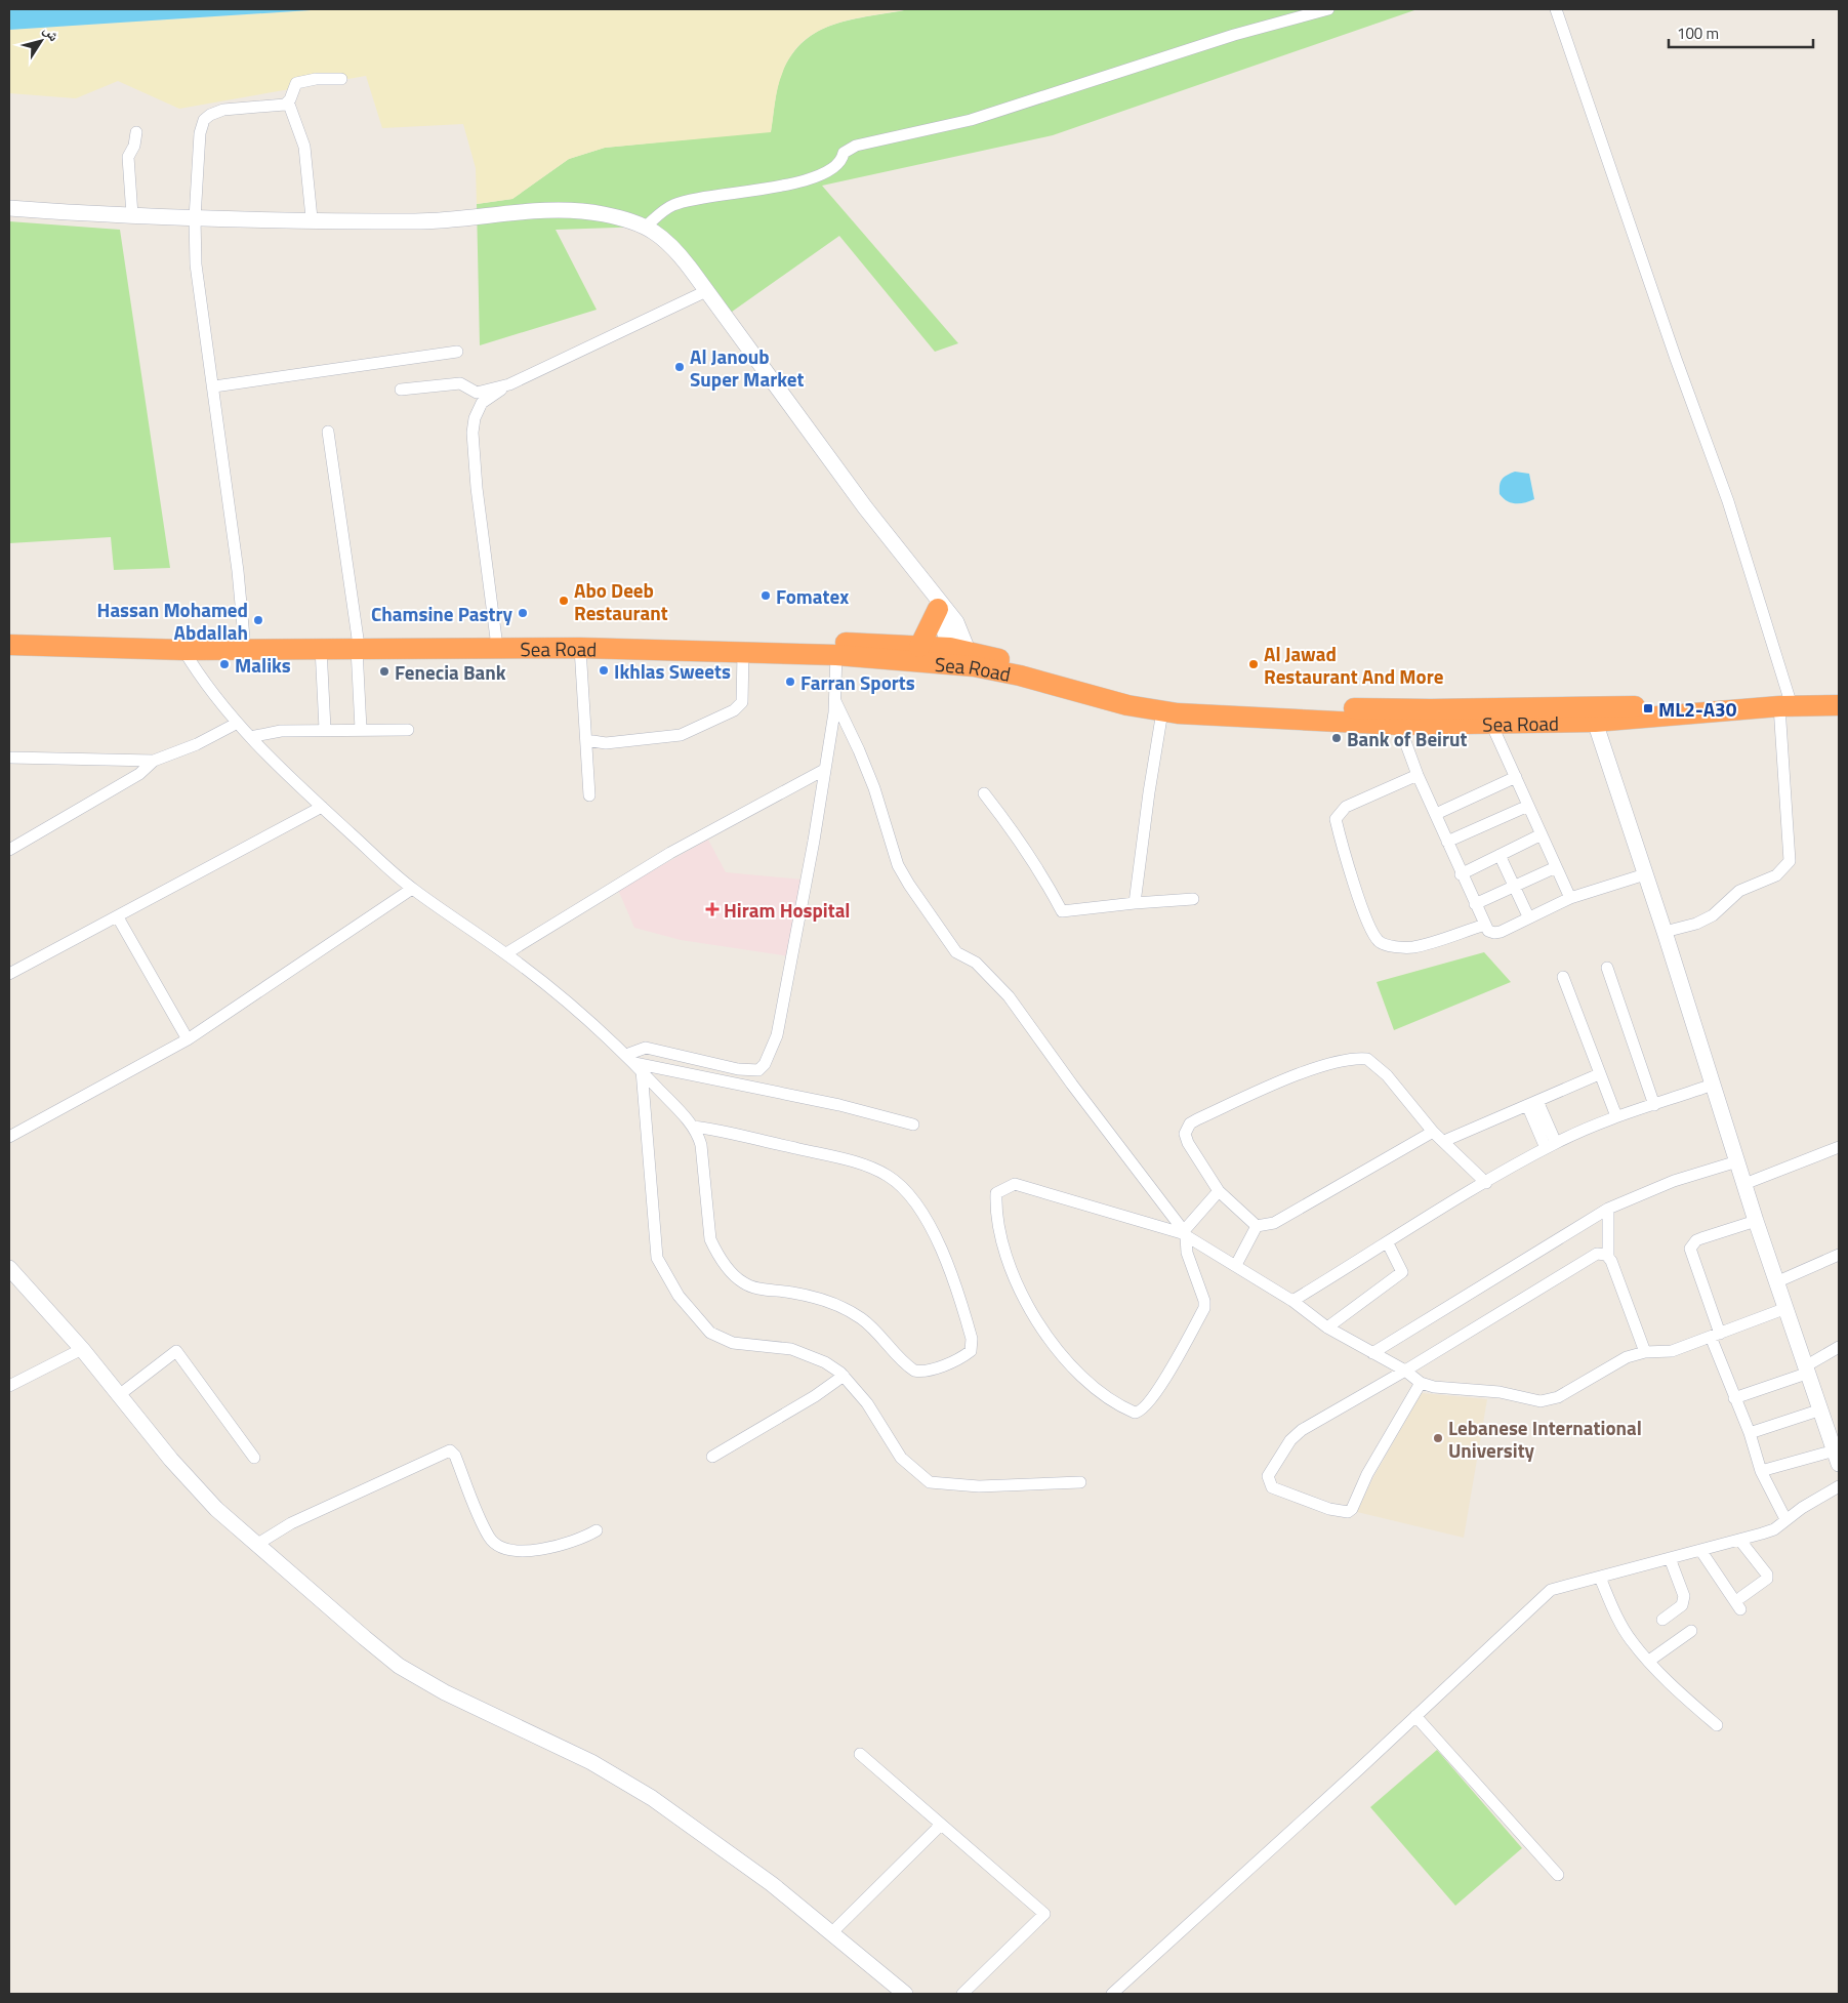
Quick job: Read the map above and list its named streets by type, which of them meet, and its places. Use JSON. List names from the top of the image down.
{
  "streets": {
    "highway": ["Sea Road"]
  },
  "places": {
    "other": [
      "Al Janoub Super Market",
      "Fomatex",
      "Abo Deeb Restaurant",
      "Chamsine Pastry",
      "Hassan Mohamed Abdallah",
      "Maliks",
      "Al Jawad Restaurant And More",
      "Ikhlas Sweets",
      "Fenecia Bank",
      "Farran Sports",
      "Bank of Beirut",
      "Lebanese International University"
    ],
    "transit": ["ML2-A30"],
    "health": ["Hiram Hospital"]
  },
  "scale_bar": "100 m",
  "north": "top right"
}
